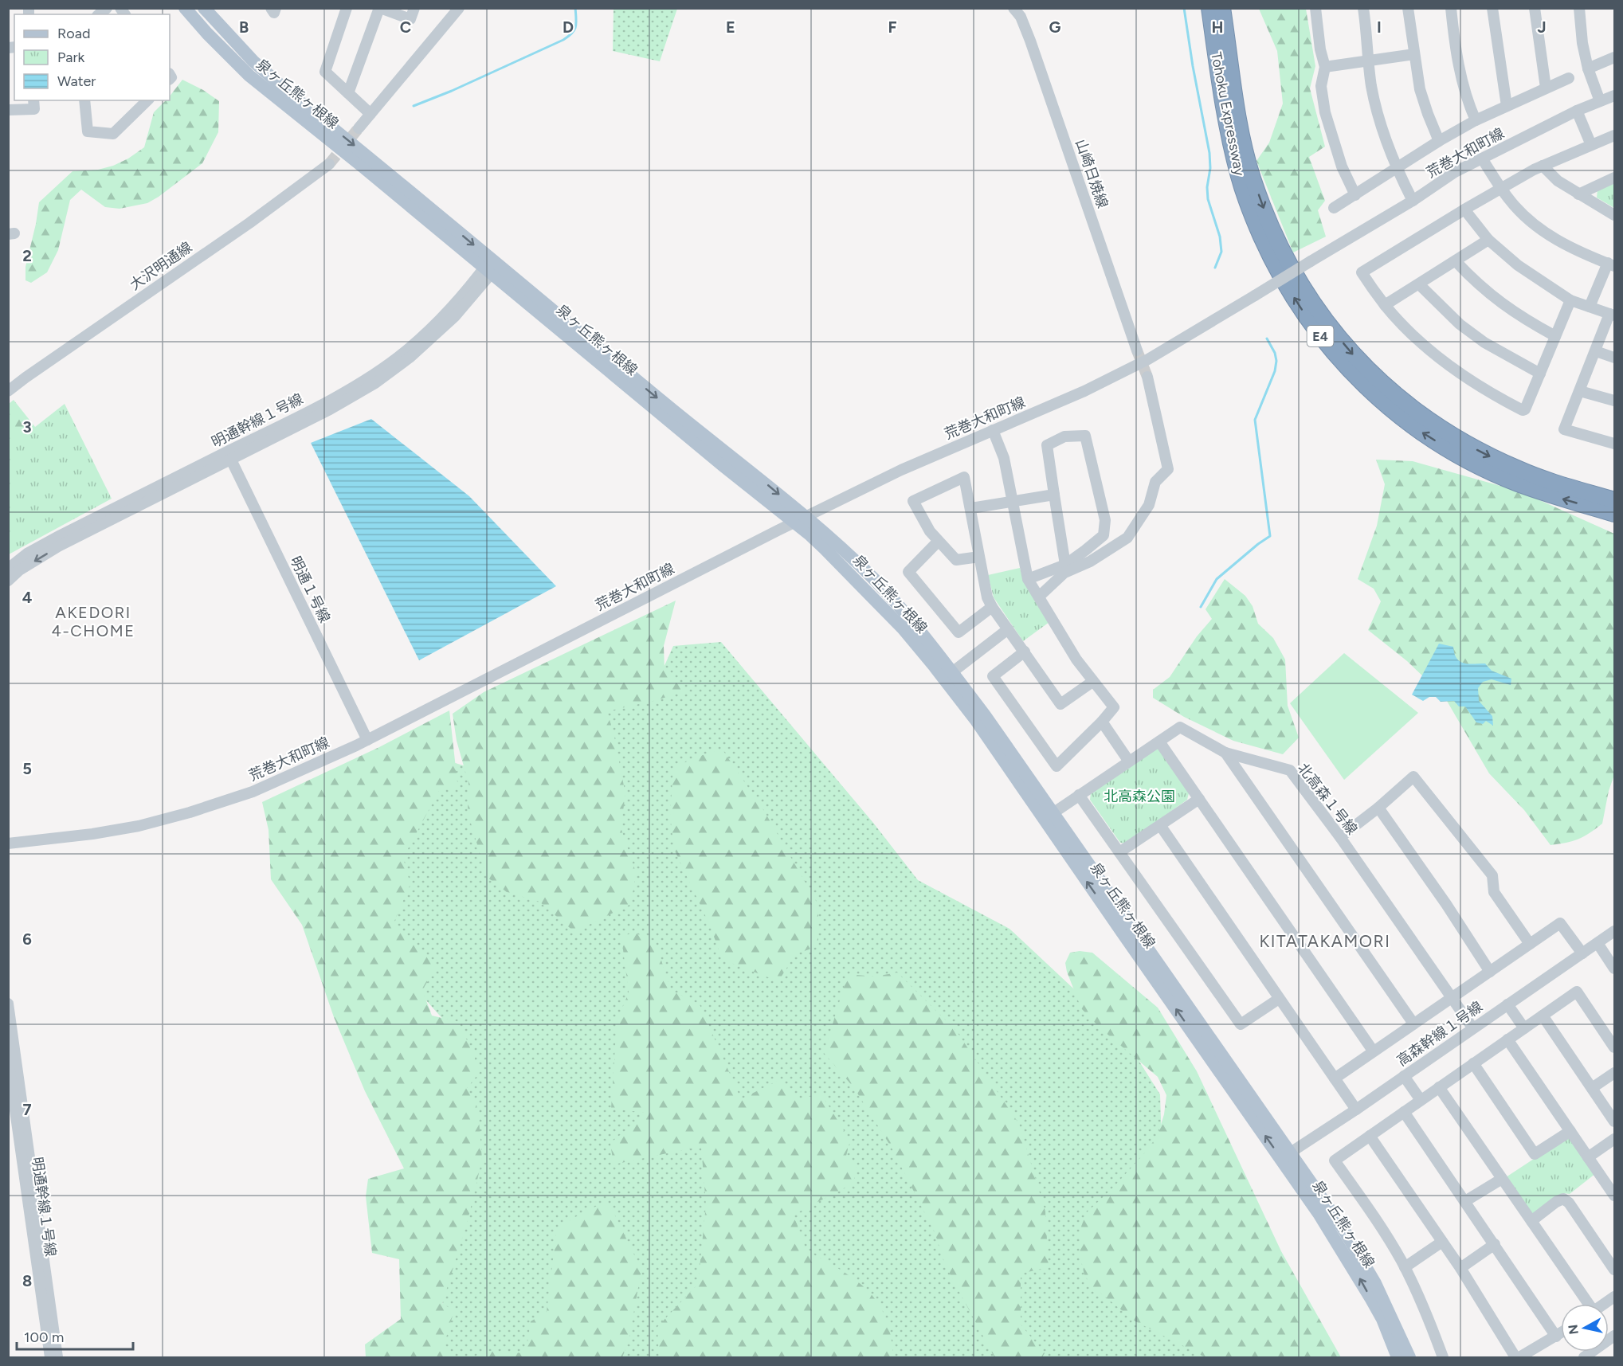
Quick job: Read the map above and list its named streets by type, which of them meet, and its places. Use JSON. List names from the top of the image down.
{
  "streets": {
    "highway": ["Tohoku Expressway", "E4"],
    "main road": ["泉ヶ丘熊ヶ根線"],
    "street": [
      "荒巻大和町線",
      "山崎日焼線",
      "大沢明通線",
      "明通幹線１号線",
      "明通１号線",
      "北高森１号線",
      "高森幹線１号線"
    ]
  },
  "crossings": [
    ["泉ヶ丘熊ヶ根線", "荒巻大和町線"],
    ["泉ヶ丘熊ヶ根線", "北高森１号線"],
    ["泉ヶ丘熊ヶ根線", "高森幹線１号線"],
    ["荒巻大和町線", "明通１号線"],
    ["明通幹線１号線", "明通１号線"],
    ["北高森１号線", "高森幹線１号線"]
  ],
  "districts": ["AKEDORI 4-CHOME", "KITATAKAMORI"],
  "parks": ["北高森公園"],
  "legend": ["Road", "Park", "Water"],
  "scale_bar": "100 m",
  "north": "left",
  "grid": {
    "columns": [
      "B",
      "C",
      "D",
      "E",
      "F",
      "G",
      "H",
      "I",
      "J"
    ],
    "rows": [
      "2",
      "3",
      "4",
      "5",
      "6",
      "7",
      "8"
    ]
  }
}
